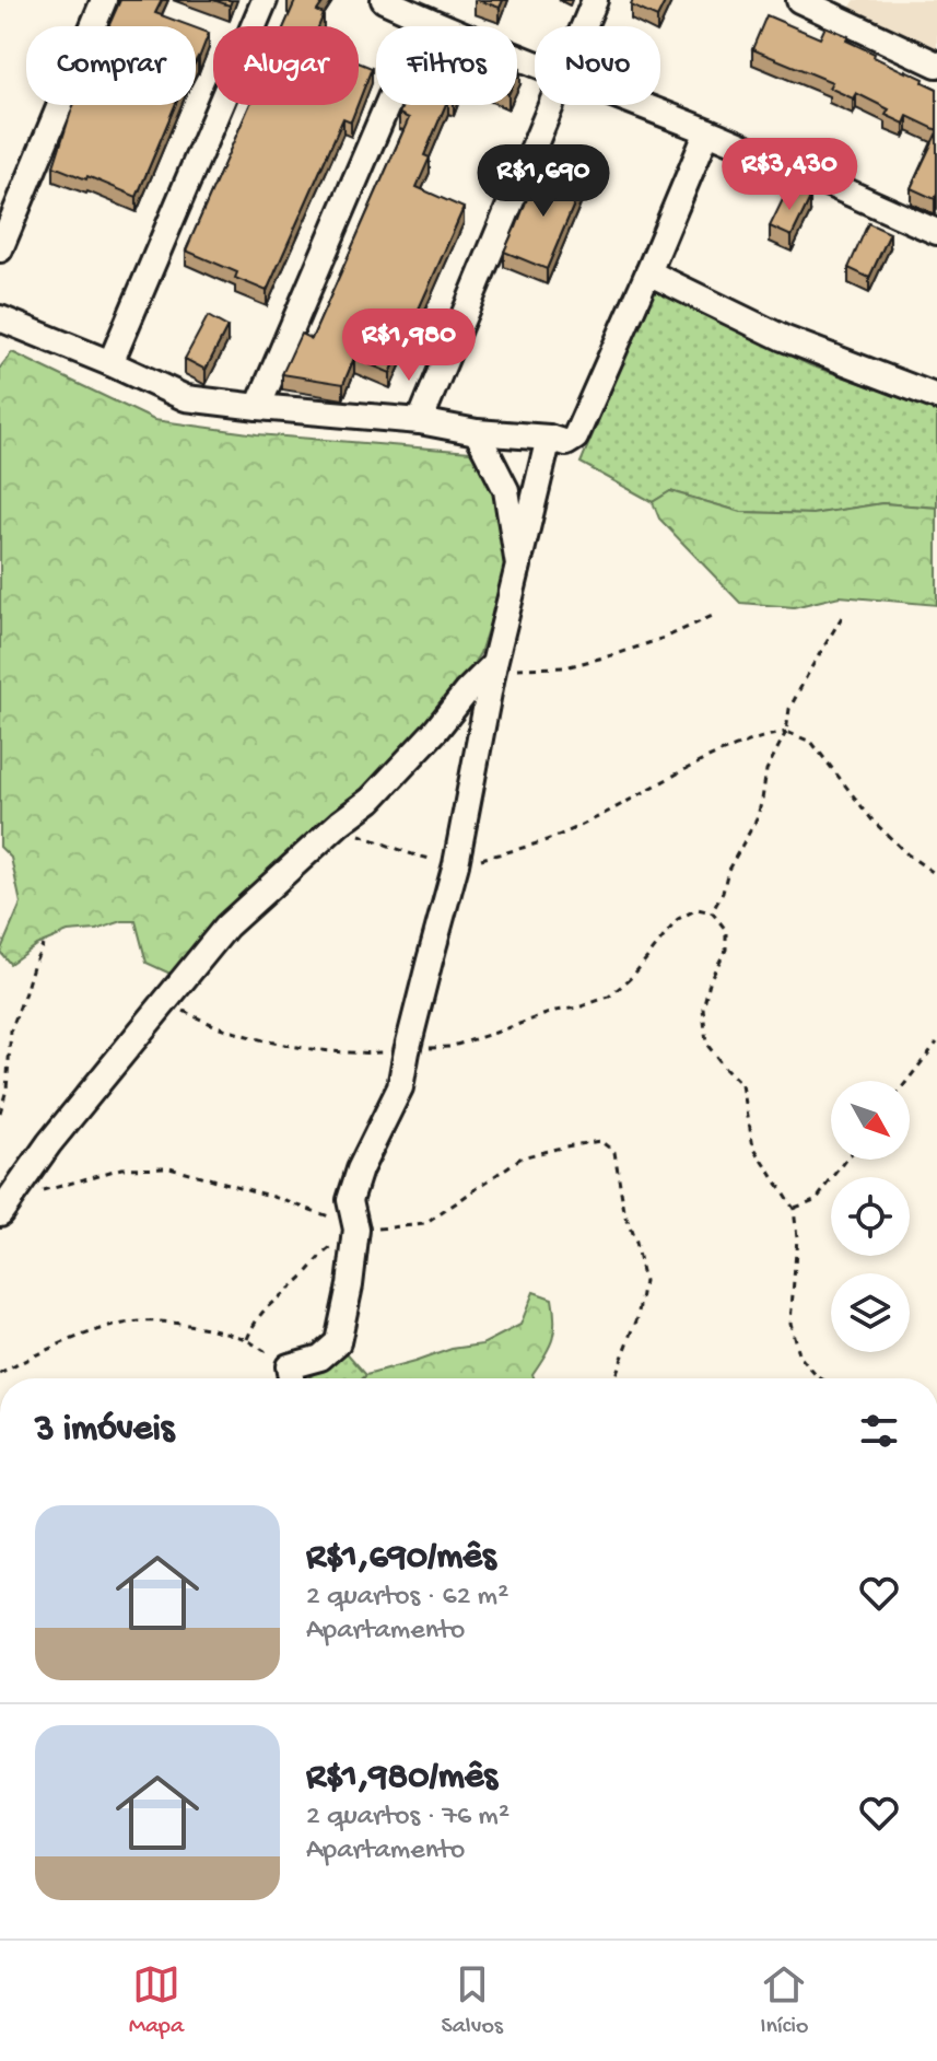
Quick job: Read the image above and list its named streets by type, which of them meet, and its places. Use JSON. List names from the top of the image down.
{
  "north": "bottom right",
  "page": {
    "chip": [
      "Comprar",
      "Alugar",
      "Filtros",
      "Novo"
    ],
    "price": ["R$3,430", "R$1,690", "R$1,980"],
    "heading": "3 imóveis",
    "list": [
      {
        "name": "R$1,690/mês",
        "note": "2 quartos · 62 m² · Apartamento"
      },
      {
        "name": "R$1,980/mês",
        "note": "2 quartos · 76 m² · Apartamento"
      }
    ],
    "tabs": ["Mapa", "Salvos", "Início"]
  }
}
